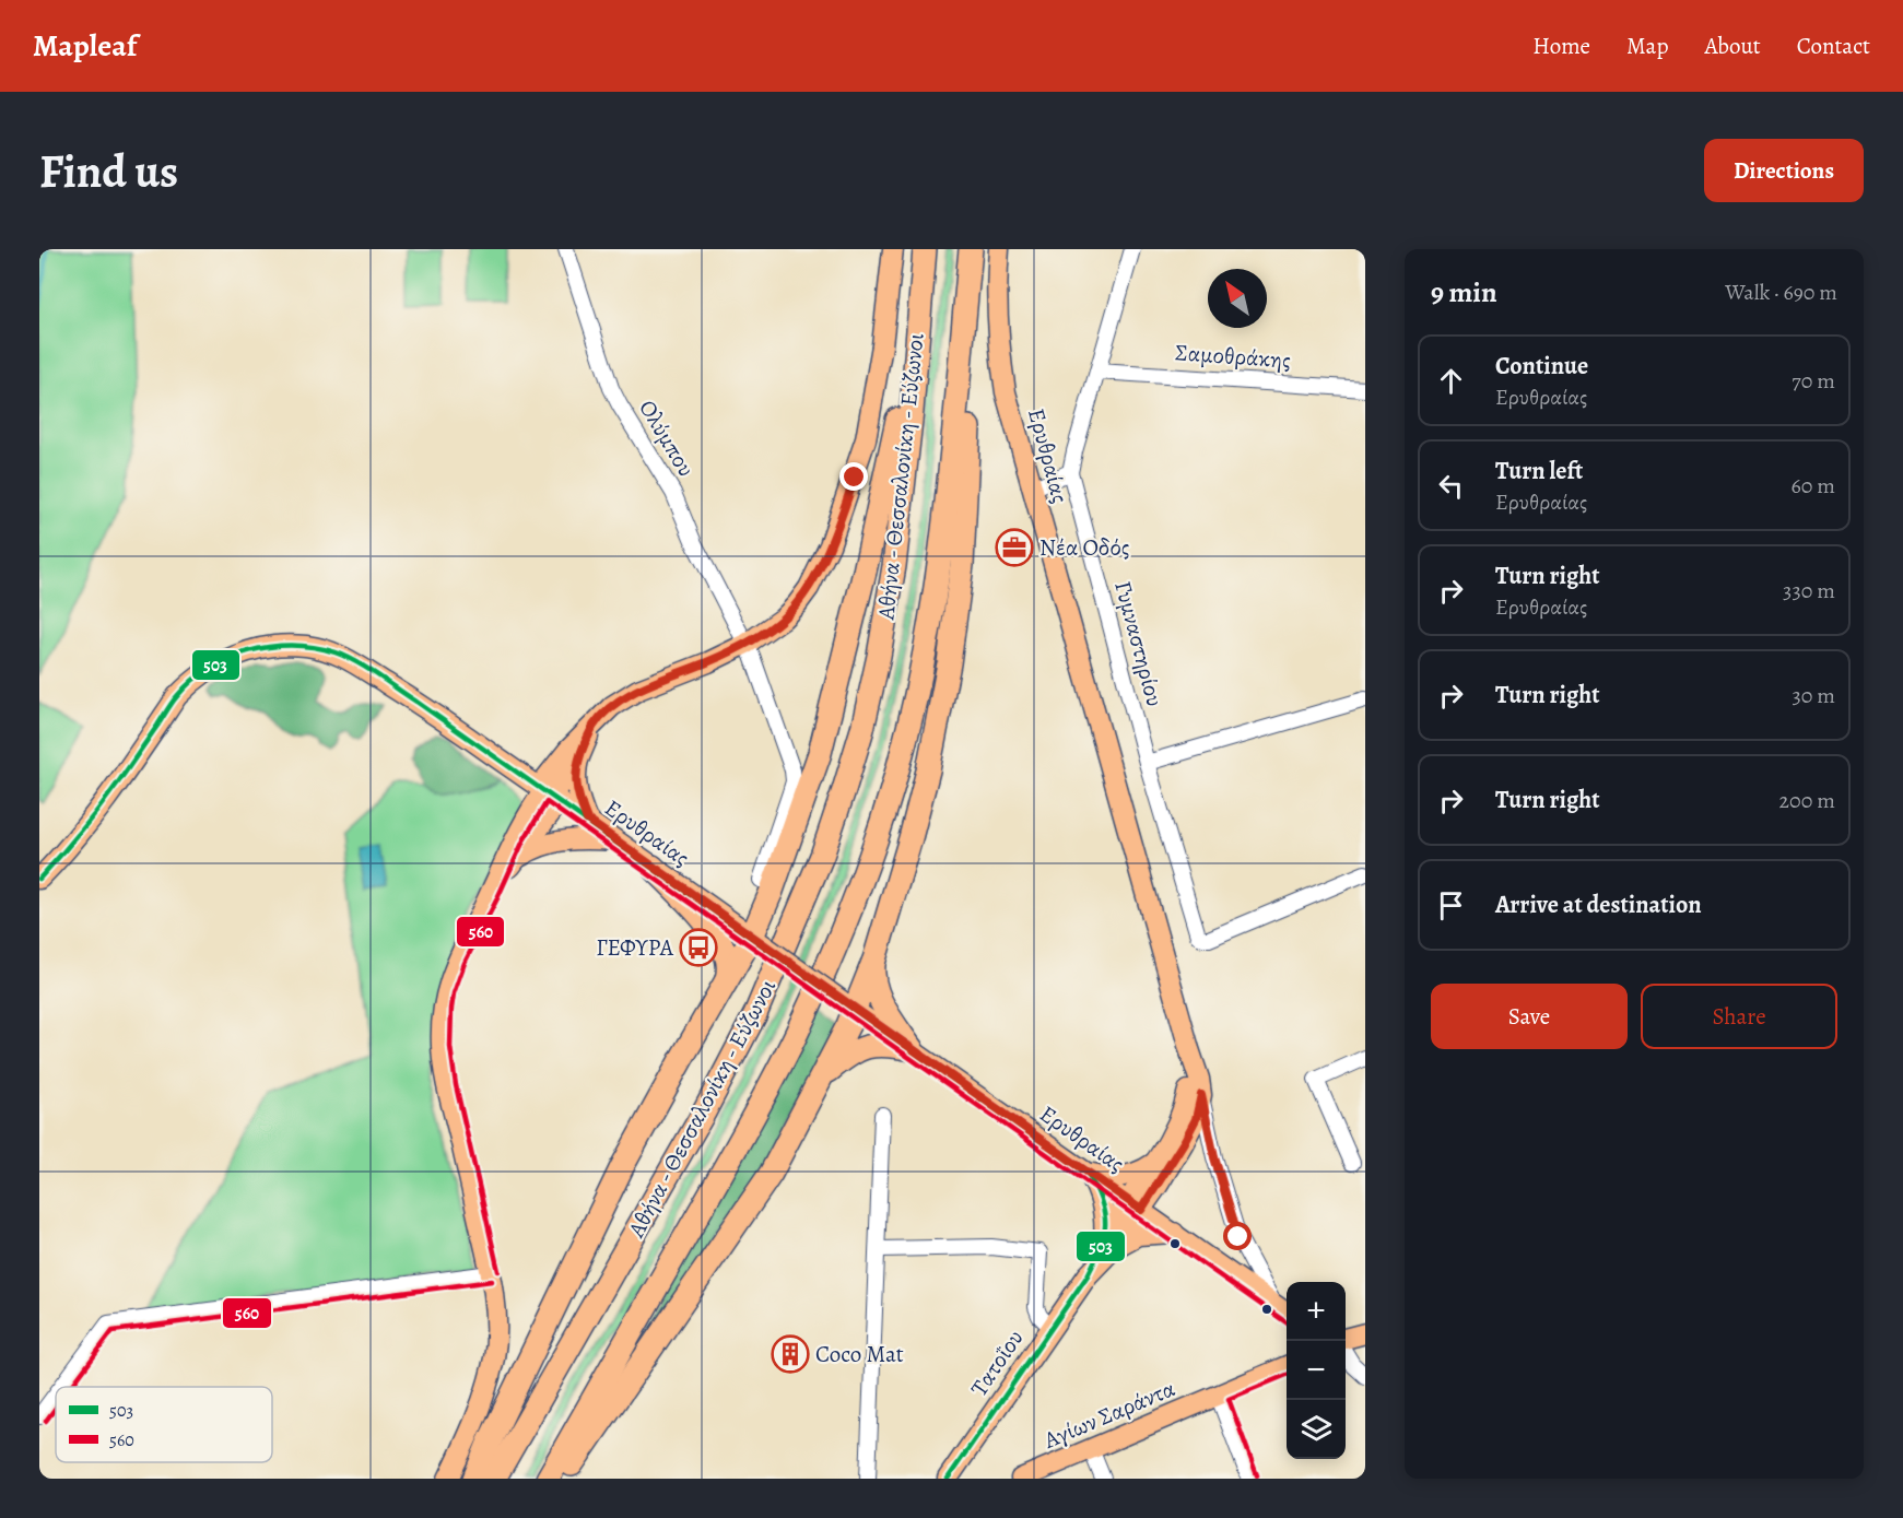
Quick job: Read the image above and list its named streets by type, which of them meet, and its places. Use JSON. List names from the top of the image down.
{
  "streets": {
    "highway": ["Αθήνα - Θεσσαλονίκη - Εύζωνοι"],
    "main road": ["Ερυθραίας", "Τατοΐου", "Αγίων Σαράντα"],
    "street": ["Σαμοθράκης", "Ολύμπου", "Γυμναστηρίου"]
  },
  "crossings": [
    ["Σαμοθράκης", "Γυμναστηρίου"],
    ["Ερυθραίας", "Τατοΐου"]
  ],
  "places": {
    "office": ["Νέα Οδός"],
    "bus stop": ["ΓΕΦΥΡΑ"],
    "building": ["Coco Mat"]
  },
  "lines": ["transit line 503", "transit line 560"],
  "legend": ["503", "560"],
  "north": "top left",
  "page": {
    "header": "Mapleaf",
    "nav": [
      "Home",
      "Map",
      "About",
      "Contact"
    ],
    "buttons": [
      "Directions",
      ["Save", "Share"]
    ],
    "title": "Find us",
    "heading": ["9 min", "Walk · 690 m"],
    "list": [
      ["Continue", "Ερυθραίας", "70 m"],
      ["Turn left", "Ερυθραίας", "60 m"],
      ["Turn right", "Ερυθραίας", "330 m"],
      ["Turn right", "30 m"],
      ["Turn right", "200 m"],
      "Arrive at destination"
    ],
    "map_buttons": ["+", "−"]
  }
}
